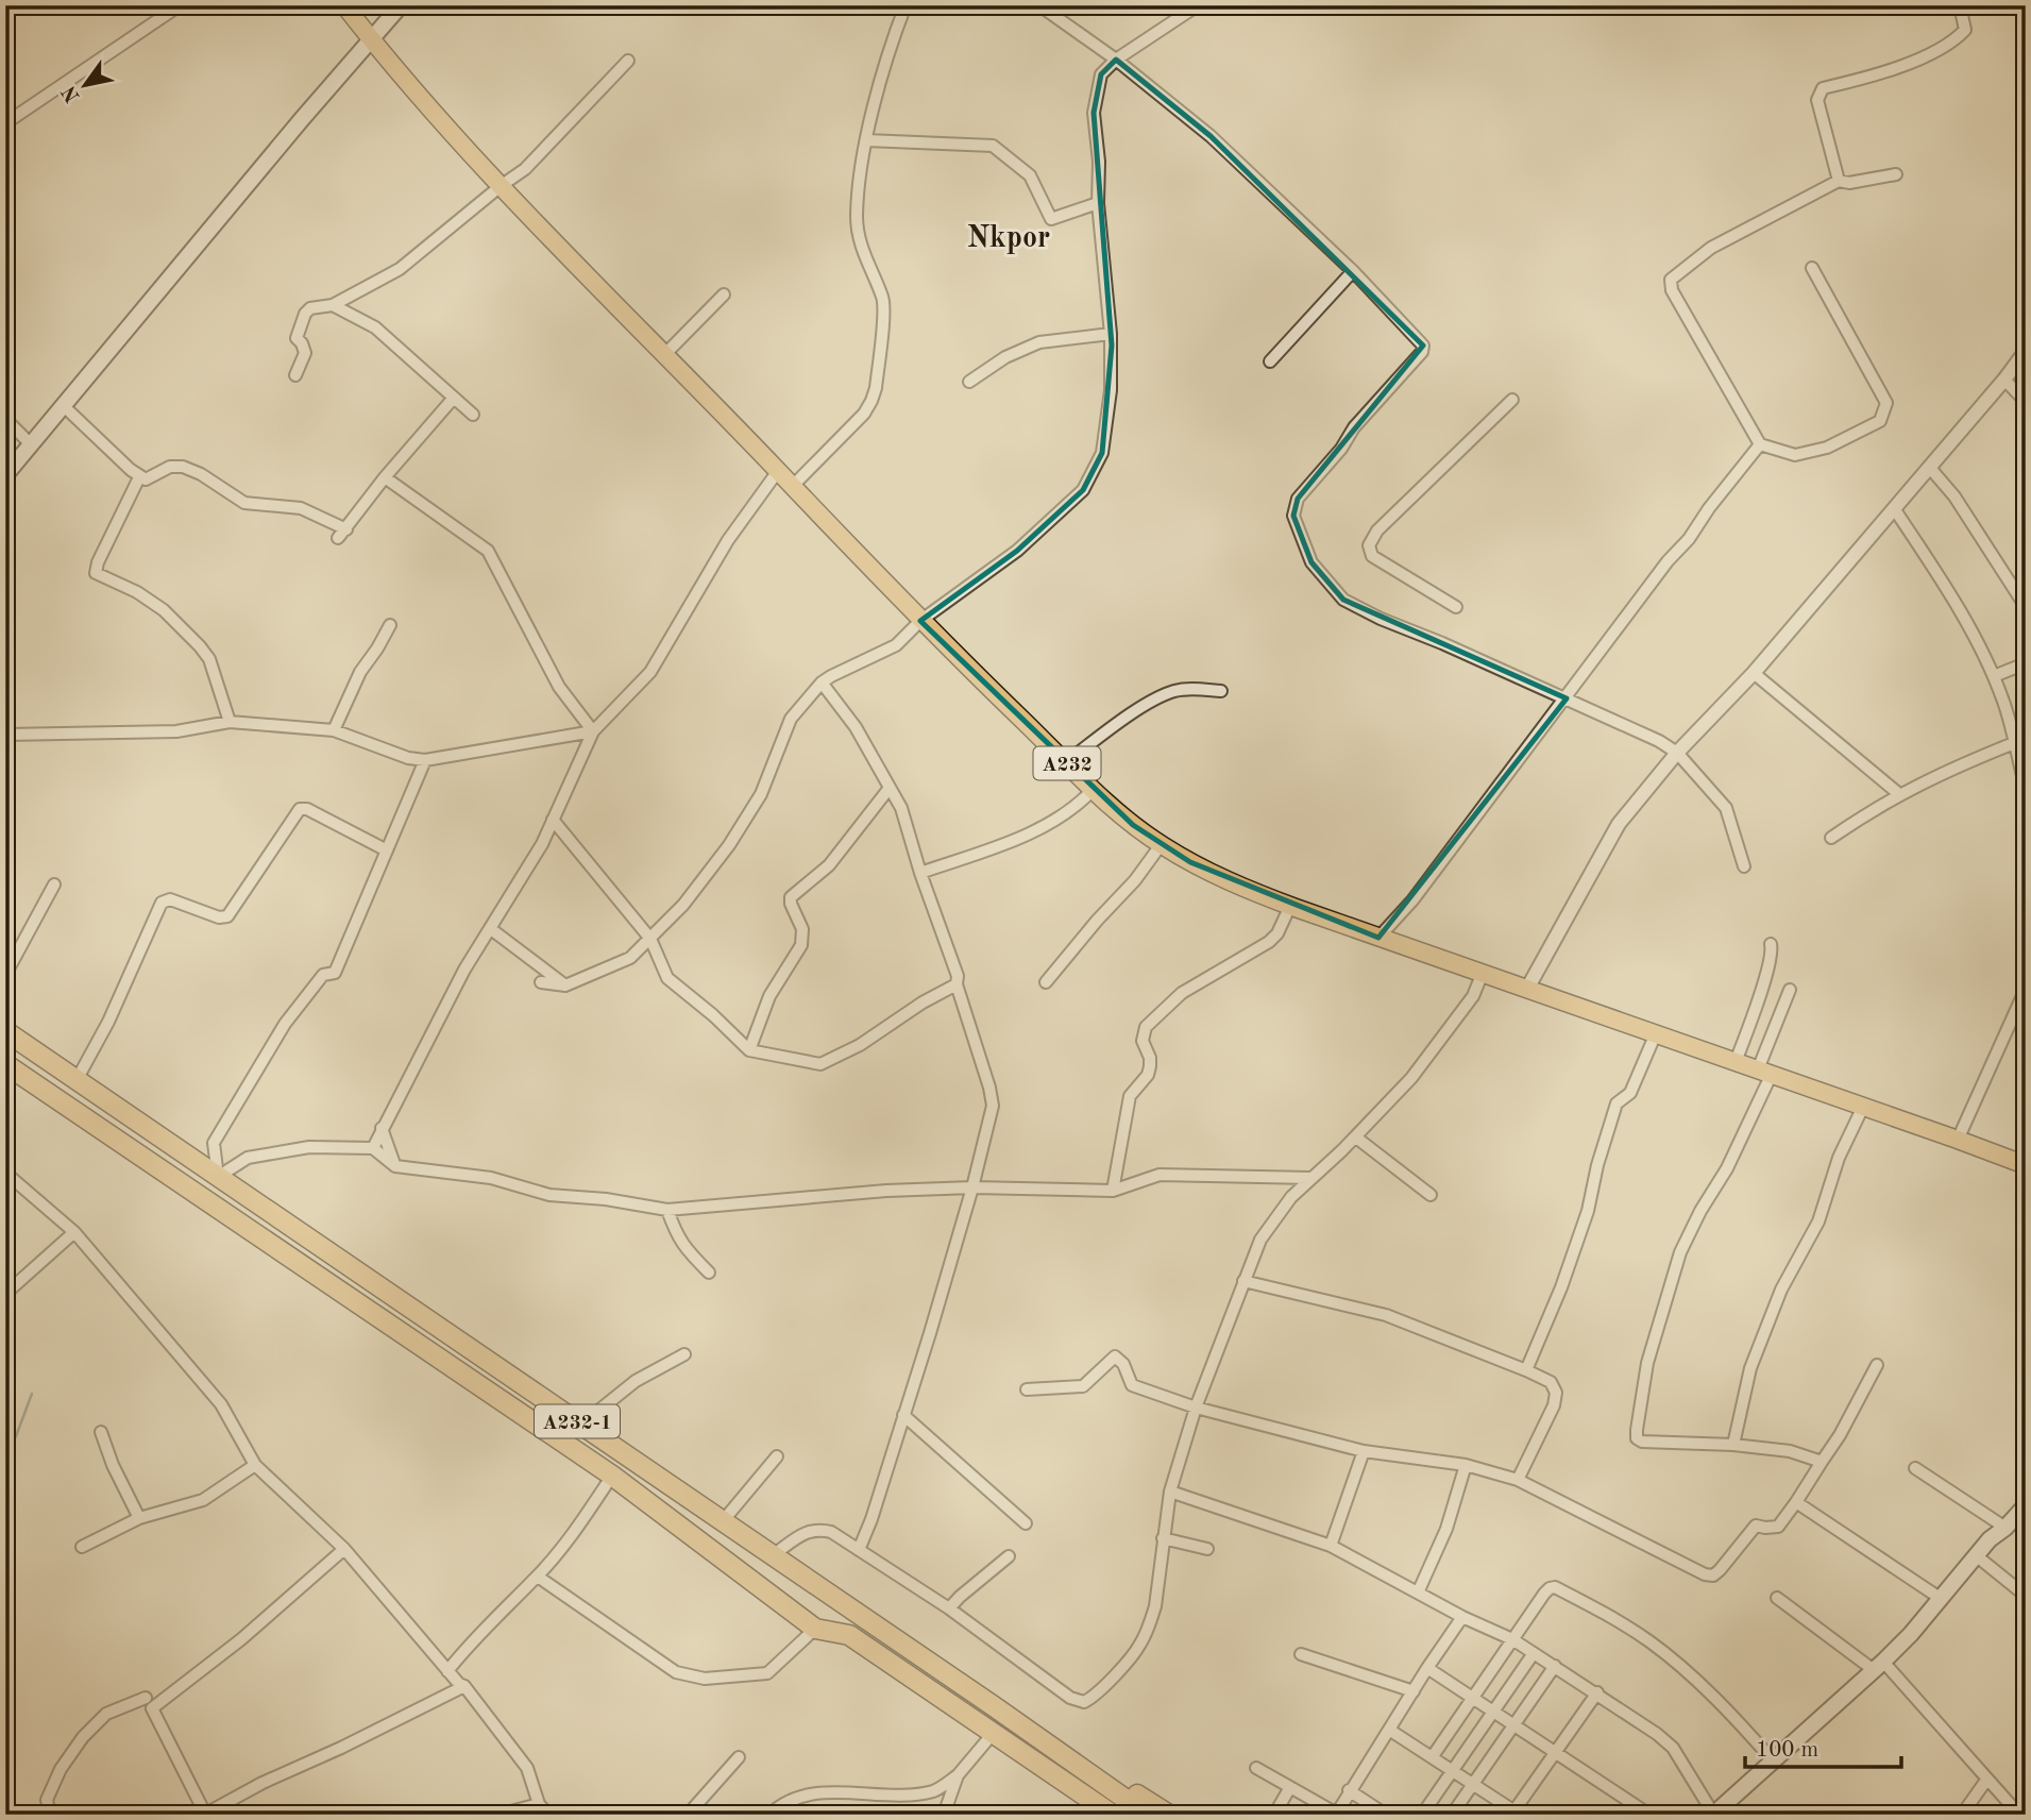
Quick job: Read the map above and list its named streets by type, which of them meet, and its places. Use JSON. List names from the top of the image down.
{
  "streets": {
    "highway": ["A232-1"],
    "main road": ["A232"]
  },
  "districts": ["Nkpor"],
  "scale_bar": "100 m",
  "north": "bottom left"
}
